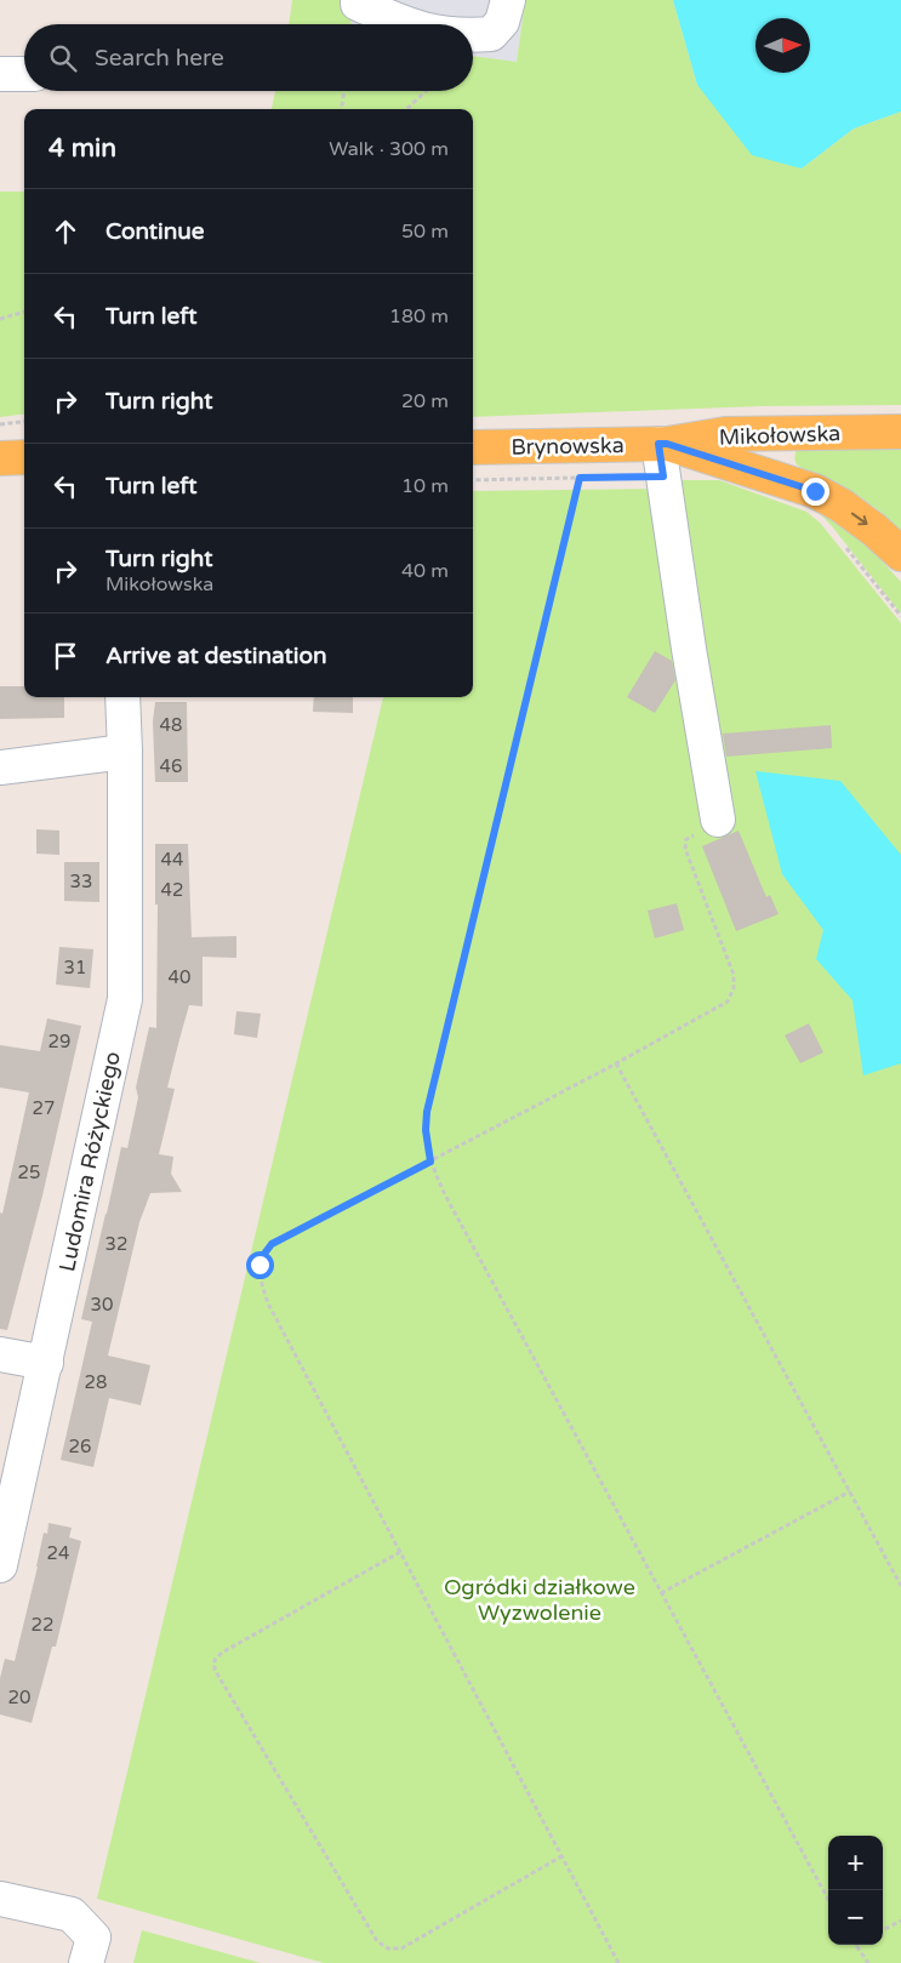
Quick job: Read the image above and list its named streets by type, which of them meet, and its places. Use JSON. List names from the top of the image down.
{
  "streets": {
    "main road": ["Mikołowska", "Brynowska"],
    "street": ["Ludomira Różyckiego"]
  },
  "crossings": [
    ["Mikołowska", "Brynowska"]
  ],
  "one_way": ["Mikołowska"],
  "parks": ["Ogródki działkowe Wyzwolenie"],
  "house_numbers": [
    "48",
    "46",
    "44",
    "33",
    "42",
    "31",
    "40",
    "29",
    "27",
    "25",
    "32",
    "30",
    "28",
    "26",
    "24",
    "22",
    "20"
  ],
  "north": "right",
  "page": {
    "search": "Search here",
    "heading": ["4 min", "Walk · 300 m"],
    "list": [
      ["Continue", "50 m"],
      ["Turn left", "180 m"],
      ["Turn right", "20 m"],
      ["Turn left", "10 m"],
      ["Turn right", "Mikołowska", "40 m"],
      "Arrive at destination"
    ],
    "map_buttons": ["+", "−"]
  }
}
